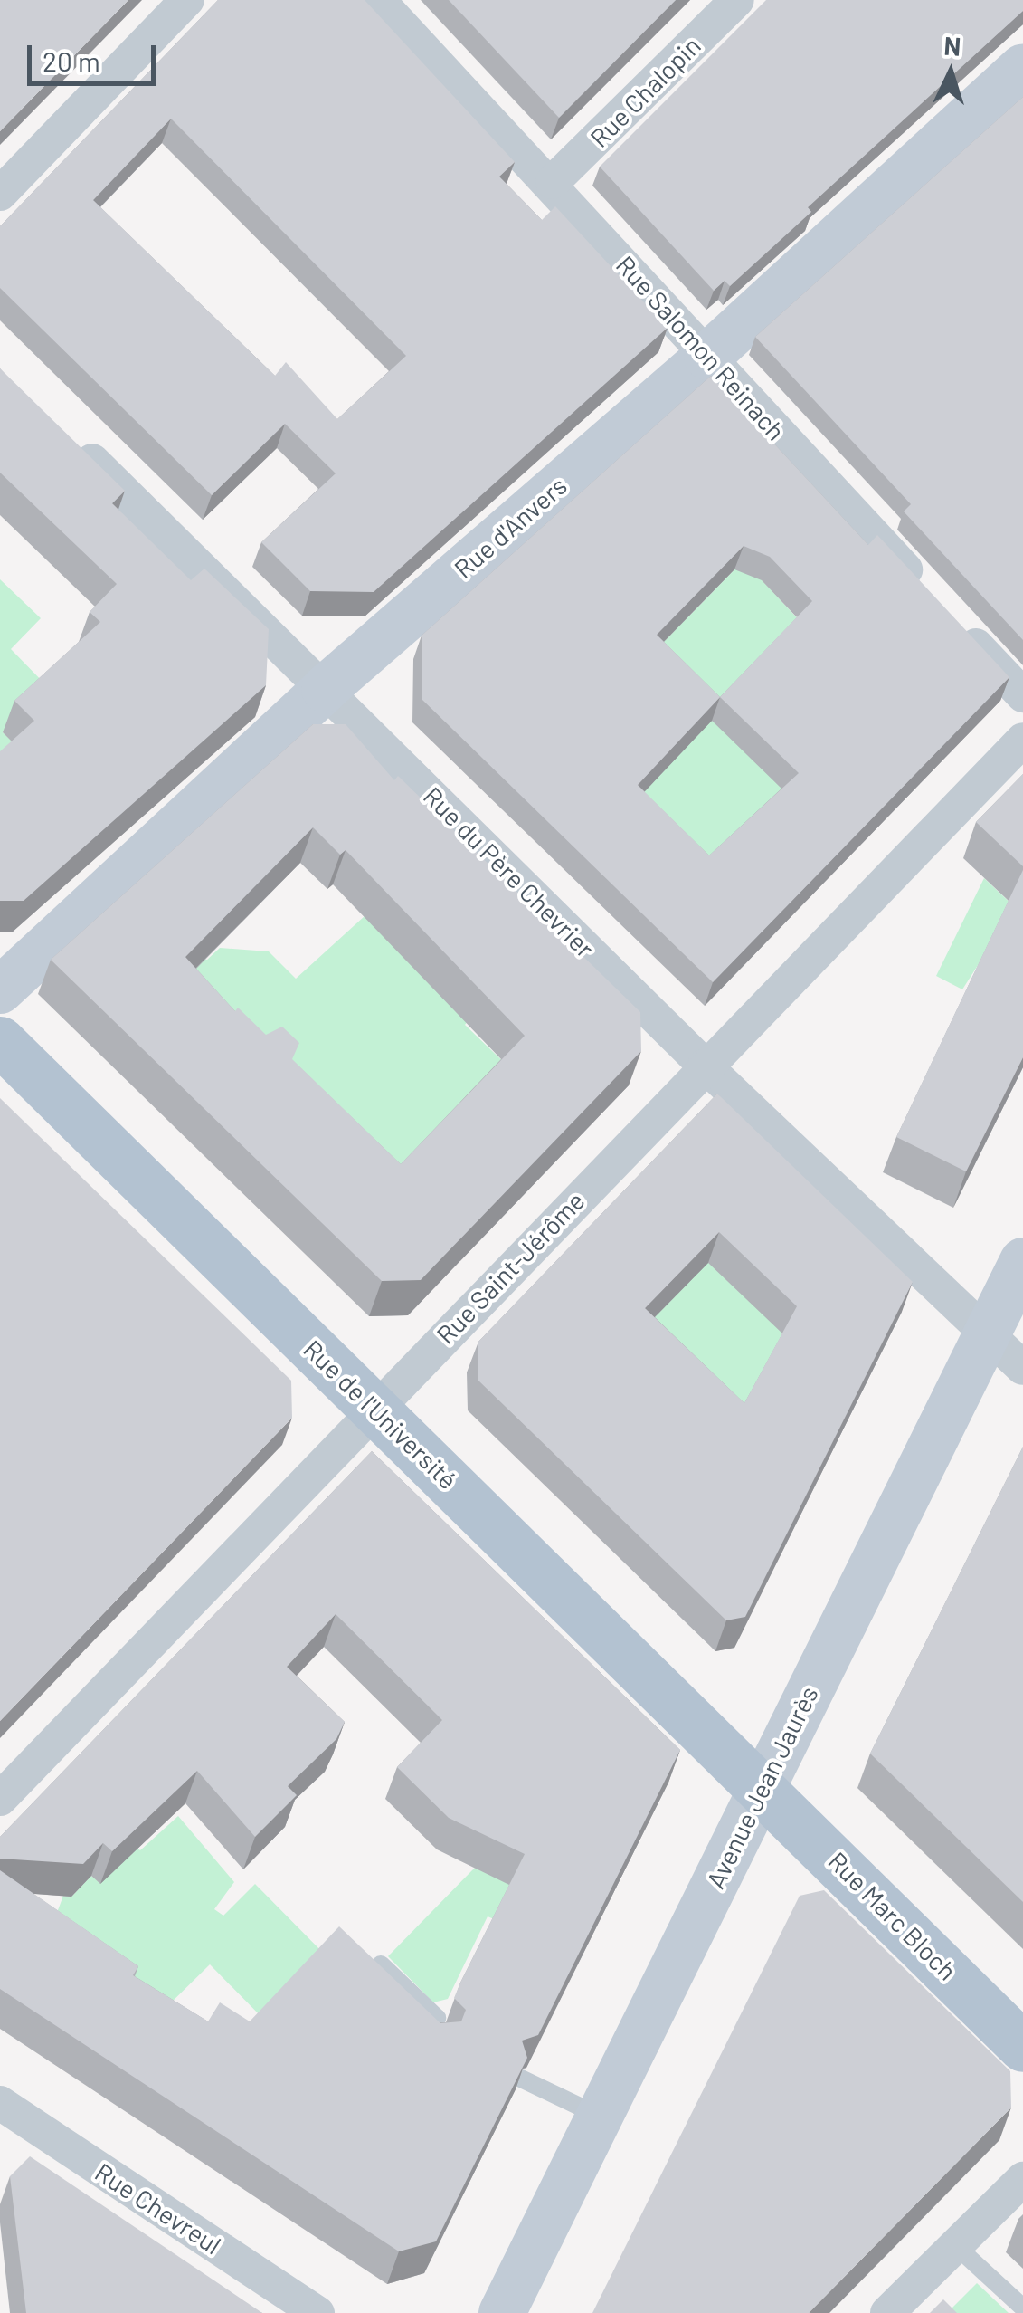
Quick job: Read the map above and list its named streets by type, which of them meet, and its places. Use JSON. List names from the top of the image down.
{
  "streets": {
    "main road": ["Rue de l'Université", "Rue Marc Bloch"],
    "street": [
      "Rue Chalopin",
      "Rue Salomon Reinach",
      "Rue d'Anvers",
      "Rue du Père Chevrier",
      "Rue Saint-Jérôme",
      "Avenue Jean Jaurès",
      "Rue Chevreul"
    ]
  },
  "crossings": [
    ["Rue Chalopin", "Rue Salomon Reinach"],
    ["Rue Salomon Reinach", "Rue d'Anvers"],
    ["Rue d'Anvers", "Rue du Père Chevrier"],
    ["Rue du Père Chevrier", "Rue Saint-Jérôme"],
    ["Rue du Père Chevrier", "Avenue Jean Jaurès"],
    ["Rue Saint-Jérôme", "Rue de l'Université"],
    ["Rue de l'Université", "Avenue Jean Jaurès"],
    ["Rue de l'Université", "Rue Marc Bloch"],
    ["Avenue Jean Jaurès", "Rue Marc Bloch"]
  ],
  "scale_bar": "20 m",
  "north": "top"
}
